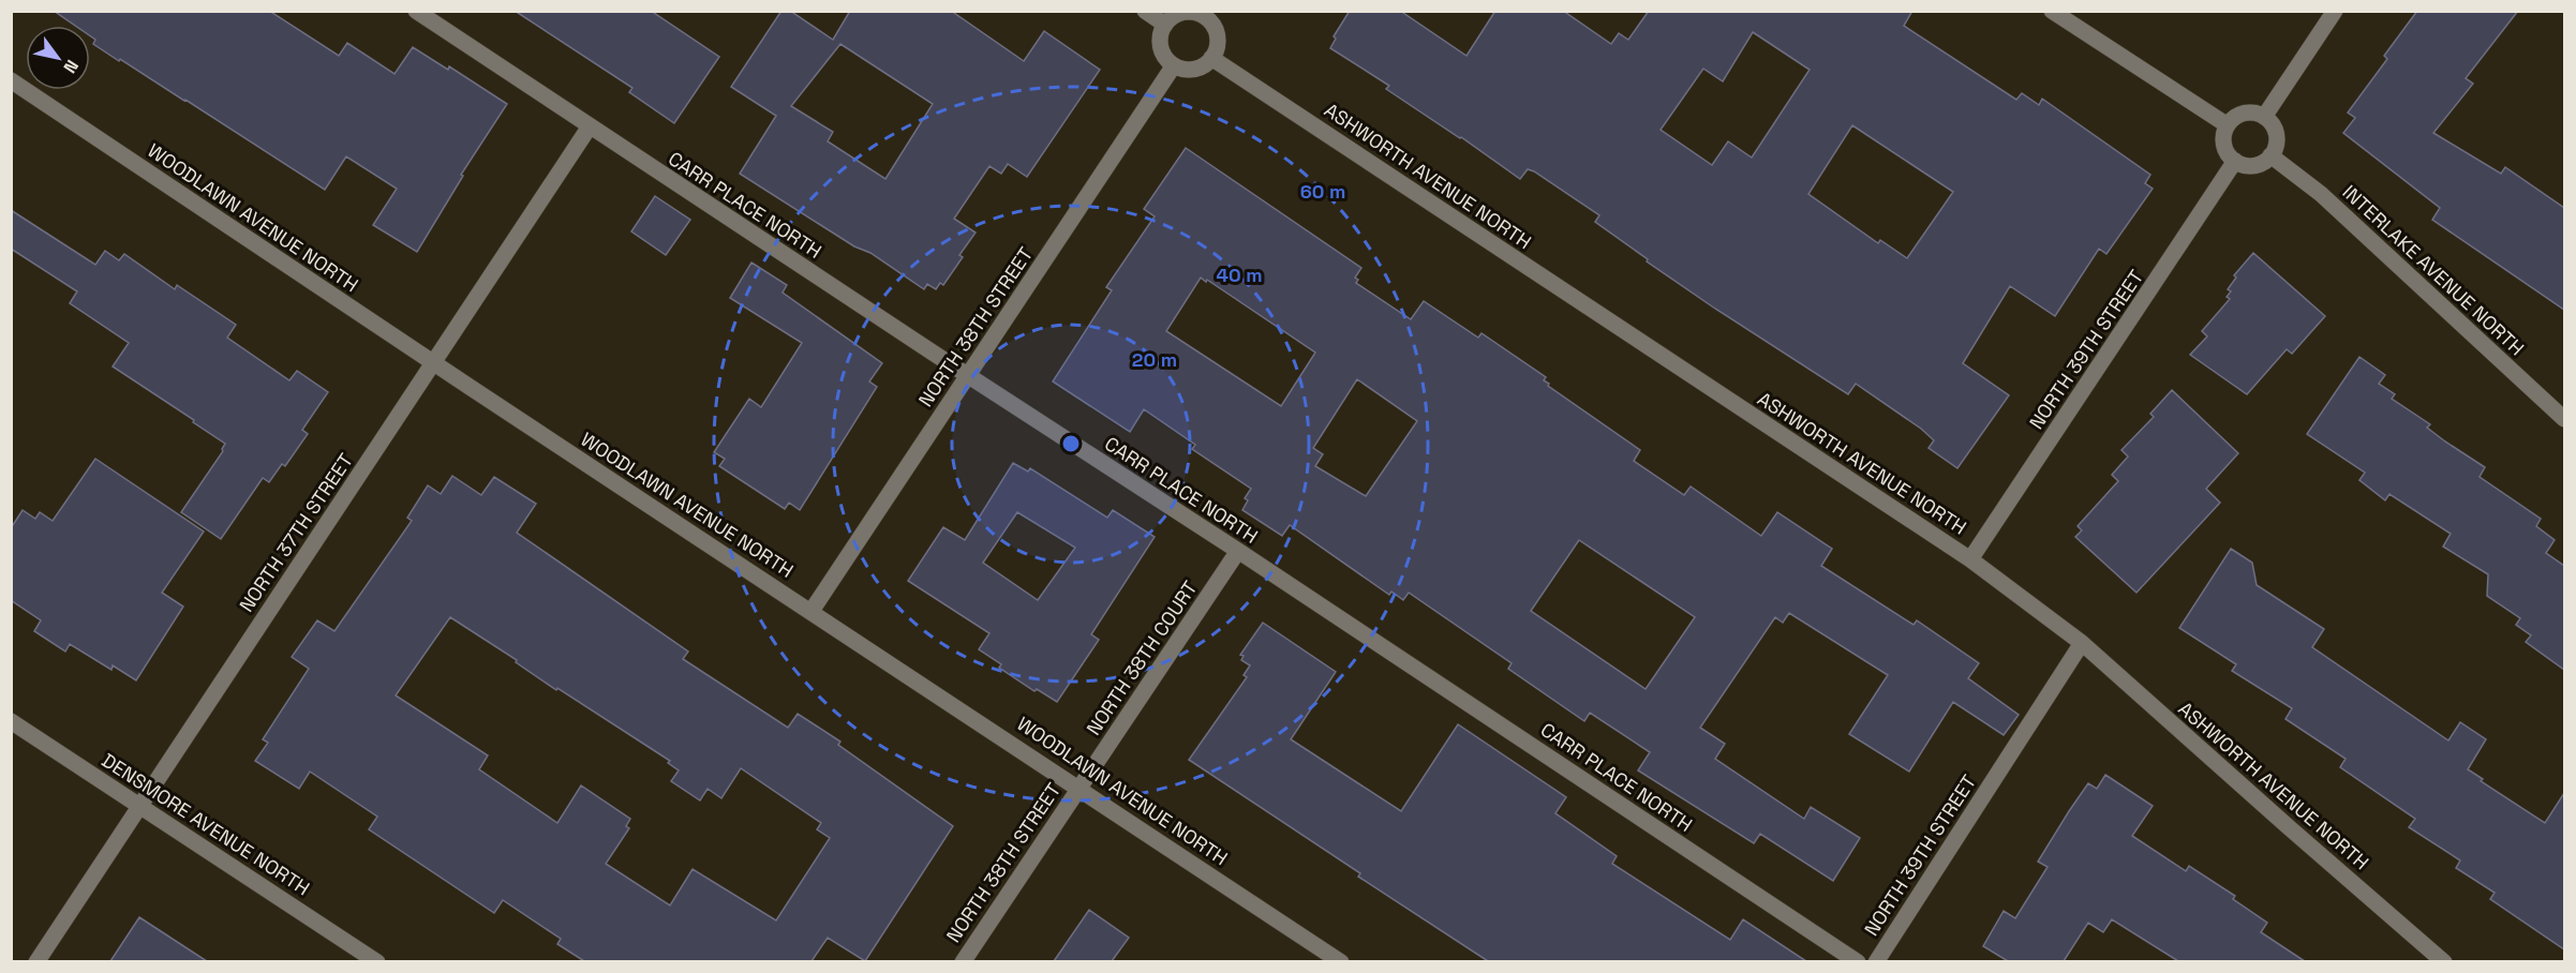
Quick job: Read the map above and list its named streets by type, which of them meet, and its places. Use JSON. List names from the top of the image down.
{
  "streets": {
    "street": [
      "ASHWORTH AVENUE NORTH",
      "CARR PLACE NORTH",
      "WOODLAWN AVENUE NORTH",
      "INTERLAKE AVENUE NORTH",
      "NORTH 38TH STREET",
      "NORTH 39TH STREET",
      "NORTH 37TH STREET",
      "NORTH 38TH COURT",
      "DENSMORE AVENUE NORTH"
    ]
  },
  "crossings": [
    ["ASHWORTH AVENUE NORTH", "NORTH 38TH STREET"],
    ["ASHWORTH AVENUE NORTH", "NORTH 39TH STREET"],
    ["CARR PLACE NORTH", "NORTH 38TH STREET"],
    ["CARR PLACE NORTH", "NORTH 37TH STREET"],
    ["CARR PLACE NORTH", "NORTH 38TH COURT"],
    ["WOODLAWN AVENUE NORTH", "NORTH 38TH STREET"],
    ["WOODLAWN AVENUE NORTH", "NORTH 37TH STREET"],
    ["WOODLAWN AVENUE NORTH", "NORTH 38TH COURT"],
    ["INTERLAKE AVENUE NORTH", "NORTH 39TH STREET"],
    ["NORTH 38TH STREET", "NORTH 38TH COURT"],
    ["NORTH 37TH STREET", "DENSMORE AVENUE NORTH"]
  ],
  "north": "bottom right",
  "rings": ["60 m", "40 m", "20 m"]
}
